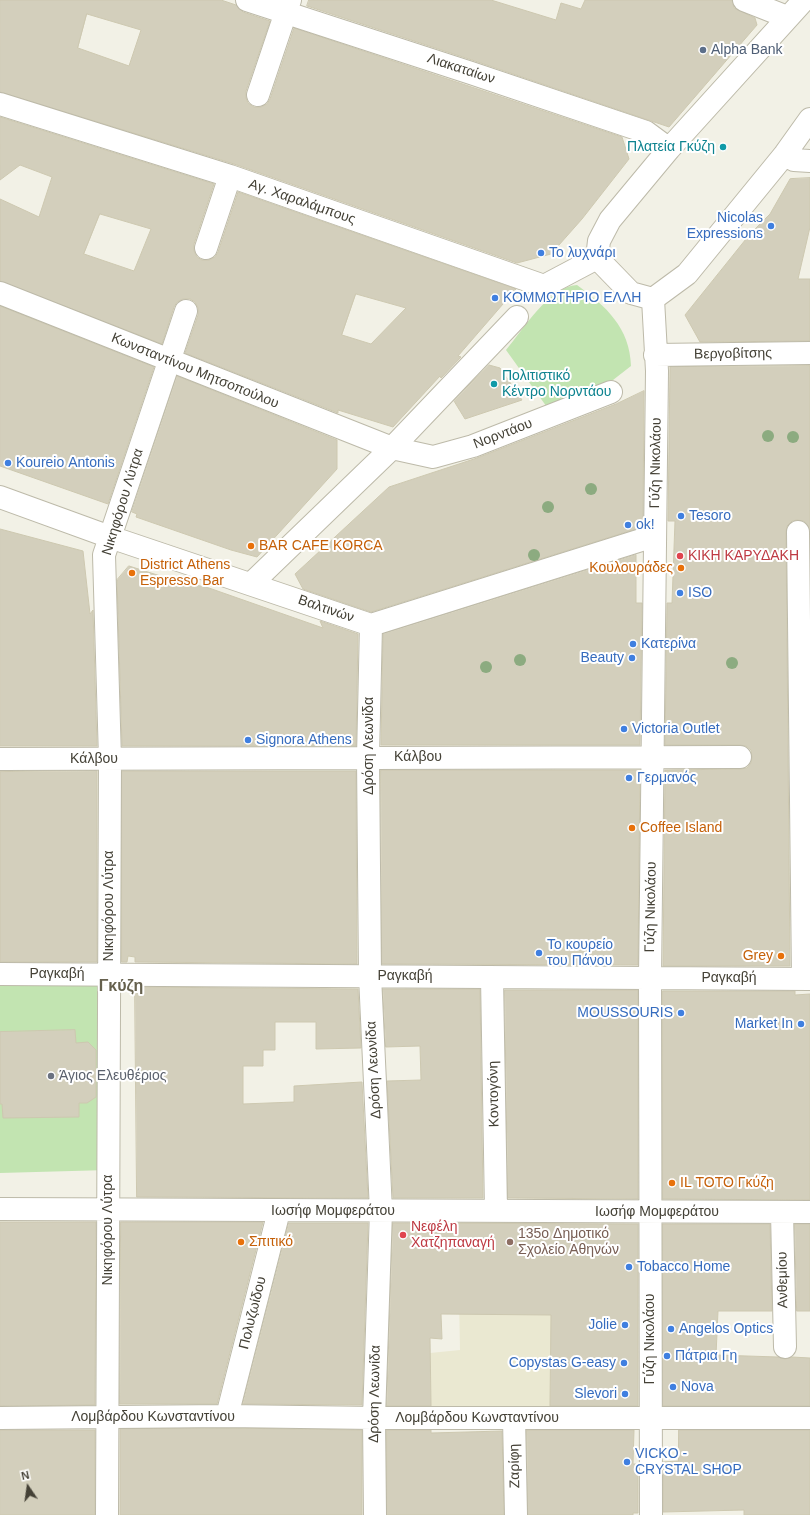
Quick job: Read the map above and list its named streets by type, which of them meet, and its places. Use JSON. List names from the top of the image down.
{
  "streets": {
    "street": [
      "Λιακαταίων",
      "Αγ. Χαραλάμπους",
      "Βεργοβίτσης",
      "Κωνσταντίνου Μητσοπούλου",
      "Νορντάου",
      "Γύζη Νικολάου",
      "Νικηφόρου Λύτρα",
      "Βαλτινών",
      "Δρόση Λεωνίδα",
      "Κάλβου",
      "Ραγκαβή",
      "Κοντογόνη",
      "Ιωσήφ Μομφεράτου",
      "Ανθεμίου",
      "Πολυζωίδου",
      "Λομβάρδου Κωνσταντίνου",
      "Ζαρίφη"
    ]
  },
  "crossings": [
    ["Βεργοβίτσης", "Γύζη Νικολάου"],
    ["Κωνσταντίνου Μητσοπούλου", "Νορντάου"],
    ["Κωνσταντίνου Μητσοπούλου", "Νικηφόρου Λύτρα"],
    ["Γύζη Νικολάου", "Βαλτινών"],
    ["Γύζη Νικολάου", "Κάλβου"],
    ["Γύζη Νικολάου", "Ραγκαβή"],
    ["Γύζη Νικολάου", "Ιωσήφ Μομφεράτου"],
    ["Γύζη Νικολάου", "Λομβάρδου Κωνσταντίνου"],
    ["Νικηφόρου Λύτρα", "Βαλτινών"],
    ["Νικηφόρου Λύτρα", "Κάλβου"],
    ["Νικηφόρου Λύτρα", "Ραγκαβή"],
    ["Νικηφόρου Λύτρα", "Ιωσήφ Μομφεράτου"],
    ["Νικηφόρου Λύτρα", "Λομβάρδου Κωνσταντίνου"],
    ["Βαλτινών", "Δρόση Λεωνίδα"],
    ["Δρόση Λεωνίδα", "Κάλβου"],
    ["Δρόση Λεωνίδα", "Ραγκαβή"],
    ["Δρόση Λεωνίδα", "Ιωσήφ Μομφεράτου"],
    ["Δρόση Λεωνίδα", "Λομβάρδου Κωνσταντίνου"],
    ["Ραγκαβή", "Κοντογόνη"],
    ["Κοντογόνη", "Ιωσήφ Μομφεράτου"],
    ["Ιωσήφ Μομφεράτου", "Ανθεμίου"],
    ["Ιωσήφ Μομφεράτου", "Πολυζωίδου"],
    ["Πολυζωίδου", "Λομβάρδου Κωνσταντίνου"],
    ["Λομβάρδου Κωνσταντίνου", "Ζαρίφη"]
  ],
  "districts": ["Γκύζη"],
  "places": [
    "Alpha Bank",
    "Πλατεία Γκύζη",
    "Nicolas Expressions",
    "Το λυχνάρι",
    "ΚΟΜΜΩΤΗΡΙΟ ΕΛΛΗ",
    "Πολιτιστικό Κέντρο Νορντάου",
    "Koureio Antonis",
    "Tesoro",
    "ok!",
    "BAR CAFE KORCA",
    "ΚΙΚΗ ΚΑΡΥΔΑΚΗ",
    "Κουλουράδες",
    "District Athens Espresso Bar",
    "ISO",
    "Κατερίνα",
    "Beauty",
    "Victoria Outlet",
    "Signora Athens",
    "Γερμανός",
    "Coffee Island",
    "Το κουρείο του Πάνου",
    "Grey",
    "MOUSSOURIS",
    "Market In",
    "Άγιος Ελευθέριος",
    "IL TOTO Γκύζη",
    "Νεφέλη Χατζηπαναγή",
    "Σπιτικό",
    "135ο Δημοτικό Σχολείο Αθηνών",
    "Tobacco Home",
    "Jolie",
    "Angelos Optics",
    "Πάτρια Γη",
    "Copystas G-easy",
    "Nova",
    "Slevori",
    "VICKO - CRYSTAL SHOP"
  ],
  "north": "top"
}
